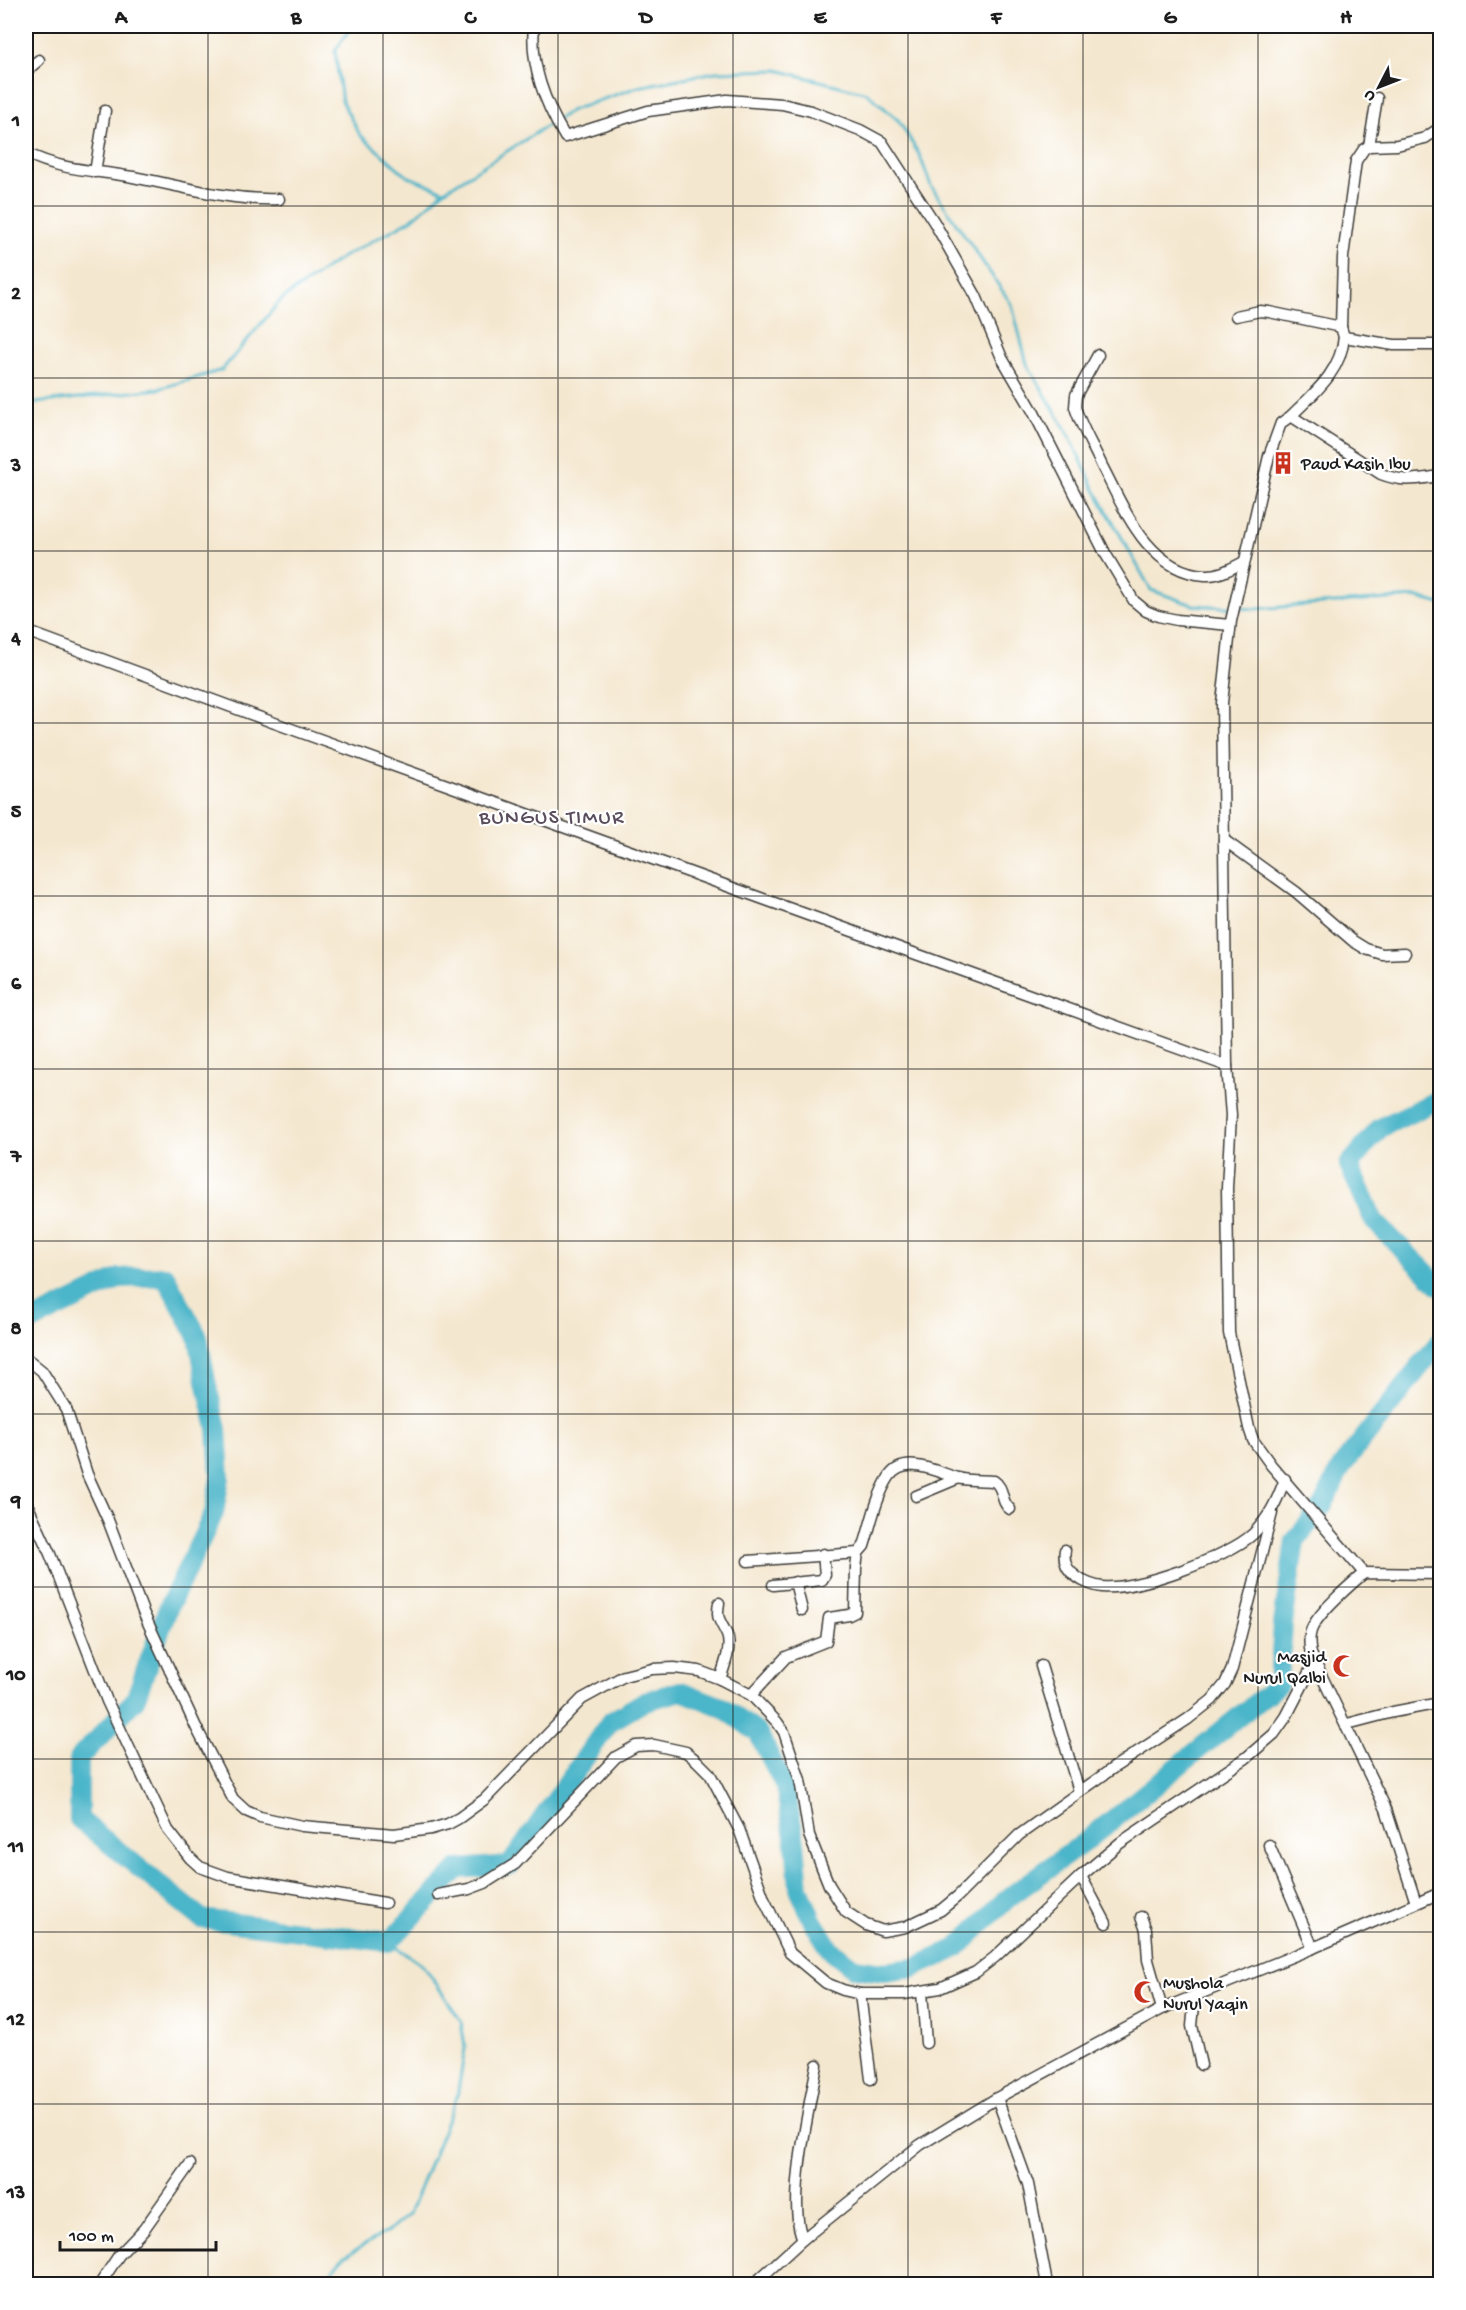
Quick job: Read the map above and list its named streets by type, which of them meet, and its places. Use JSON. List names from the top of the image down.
{
  "districts": ["BUNGUS TIMUR"],
  "places": {
    "building": ["Paud Kasih Ibu"],
    "mosque": ["Masjid Nurul Qalbi", "Mushola Nurul Yaqin"]
  },
  "scale_bar": "100 m",
  "north": "bottom left",
  "grid": {
    "columns": [
      "A",
      "B",
      "C",
      "D",
      "E",
      "F",
      "G",
      "H"
    ],
    "rows": [
      "1",
      "2",
      "3",
      "4",
      "5",
      "6",
      "7",
      "8",
      "9",
      "10",
      "11",
      "12",
      "13"
    ]
  }
}
